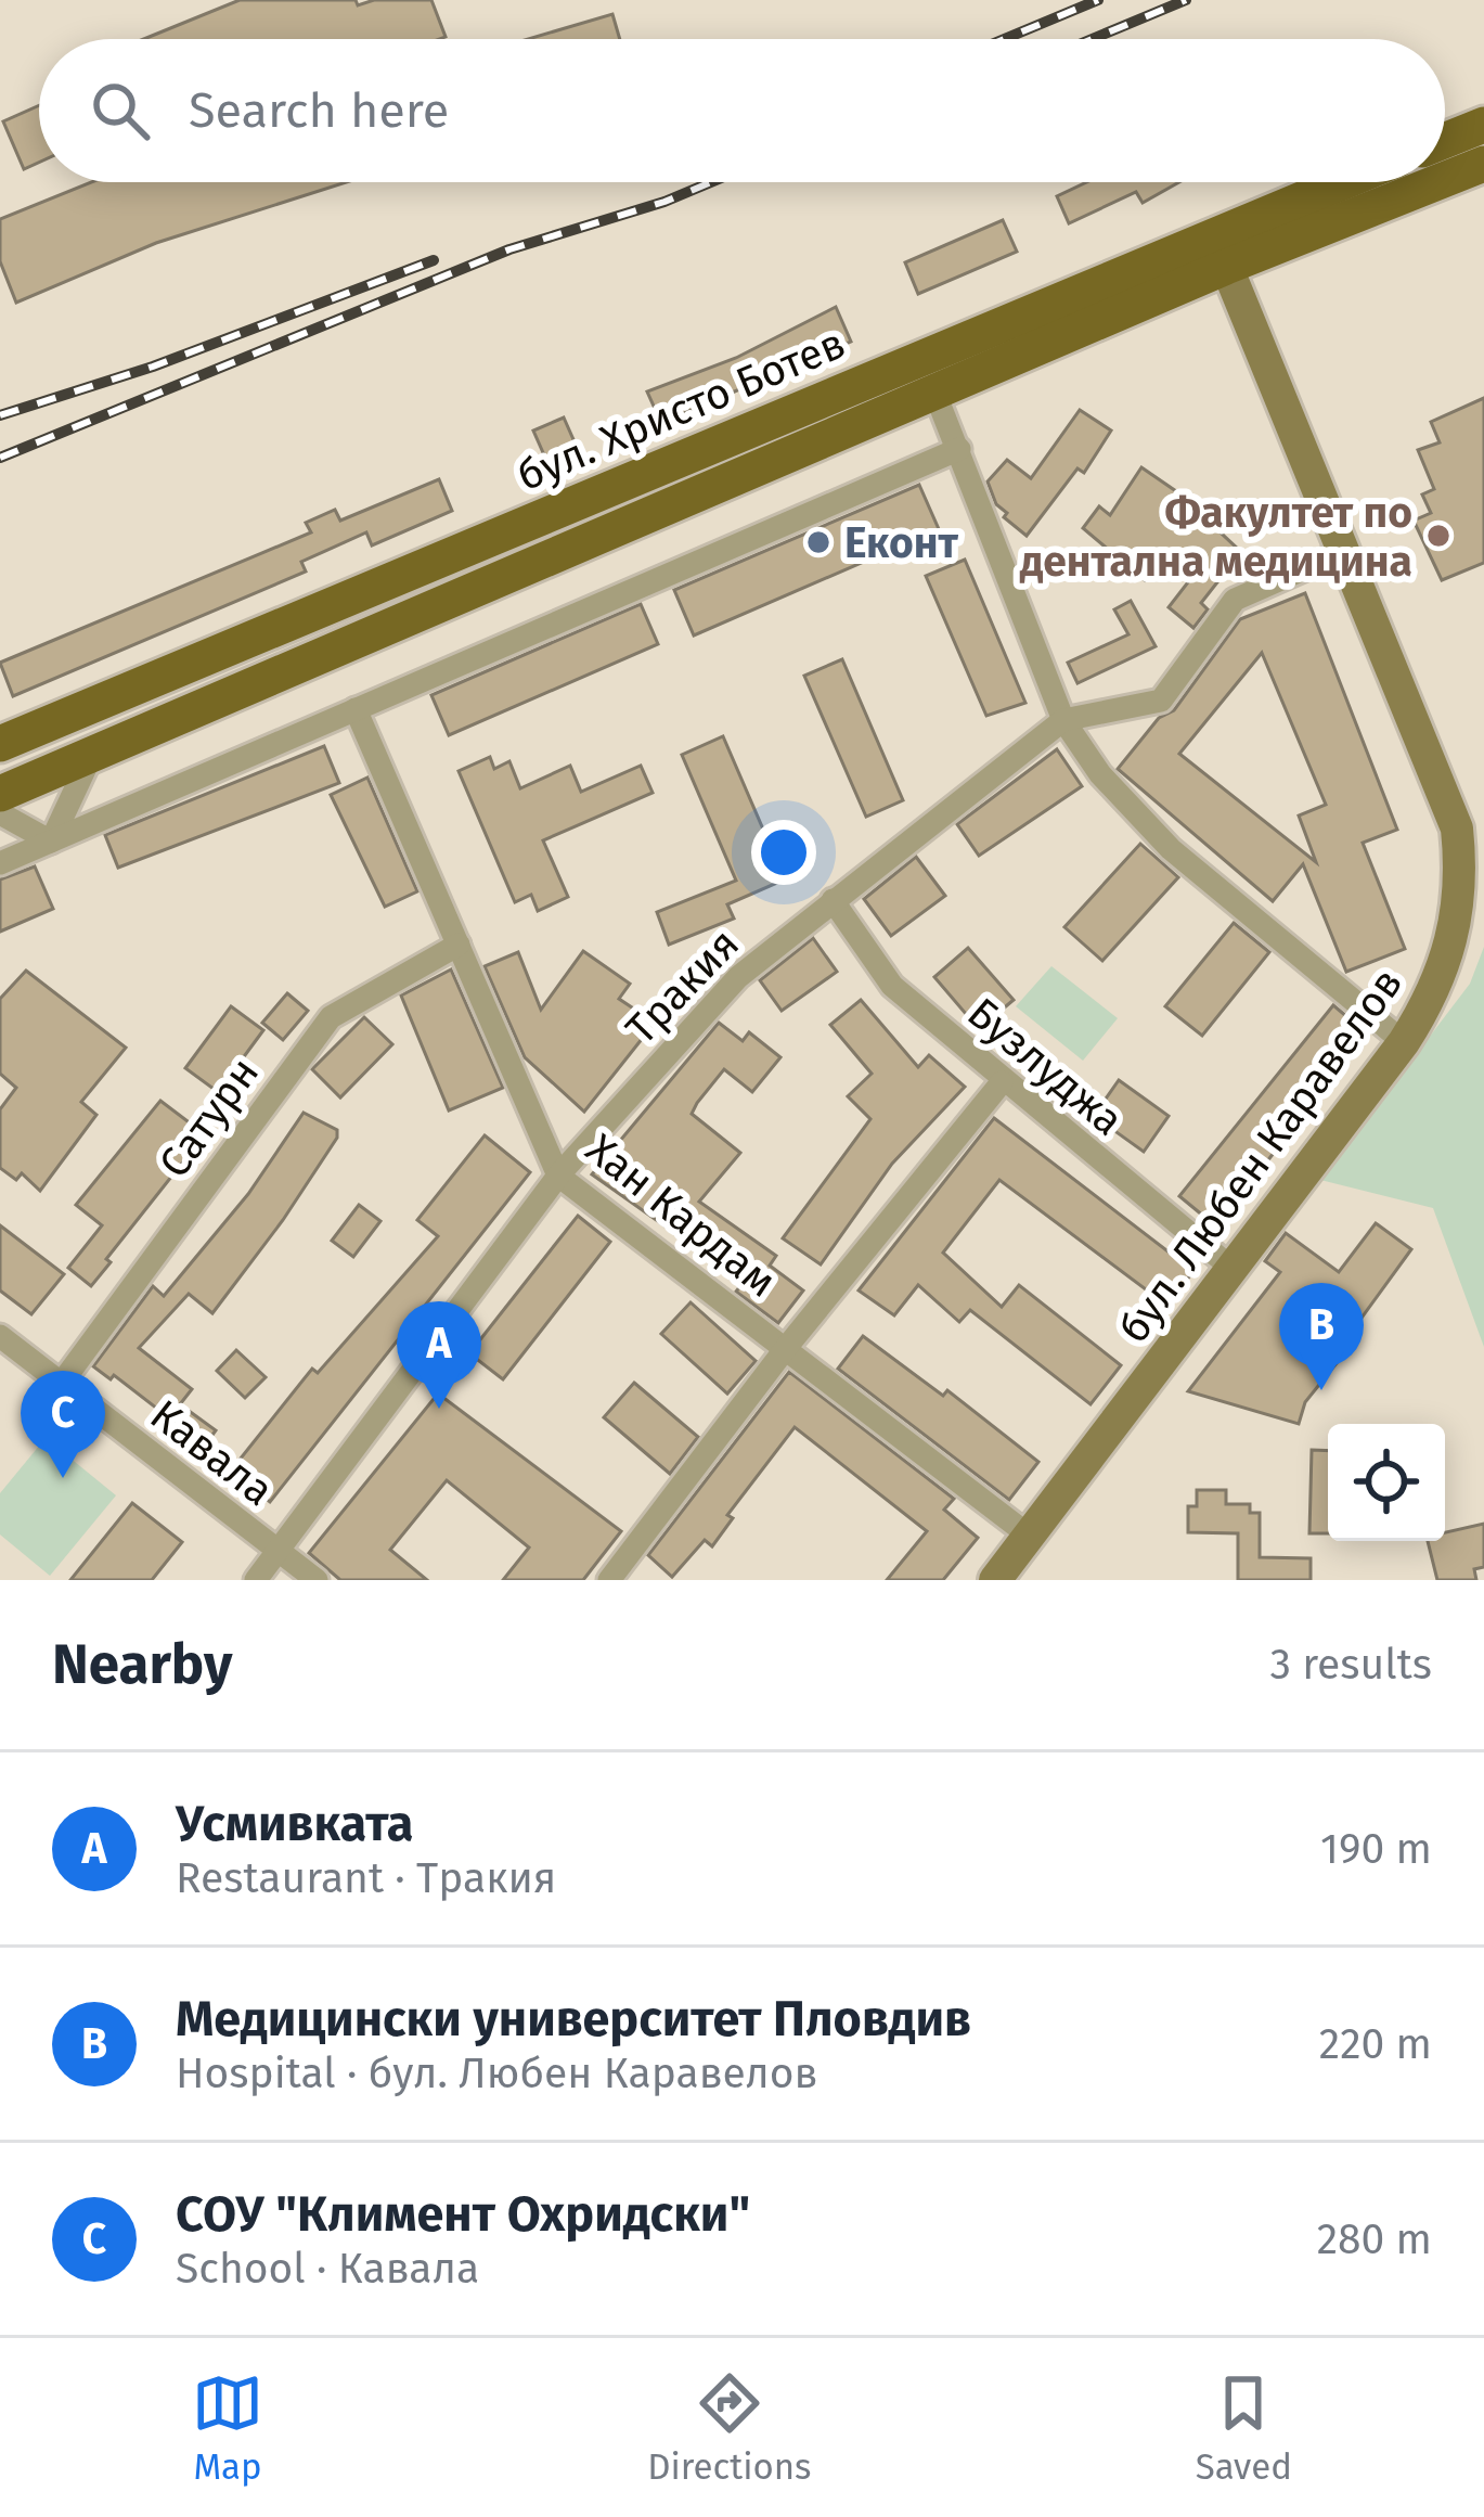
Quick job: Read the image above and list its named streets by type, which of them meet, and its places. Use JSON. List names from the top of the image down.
{
  "streets": {
    "main road": ["бул. Христо Ботев"],
    "street": [
      "Тракия",
      "Бузлуджа",
      "Сатурн",
      "бул. Любен Каравелов",
      "Хан Кардам",
      "Кавала"
    ]
  },
  "crossings": [
    ["бул. Христо Ботев", "бул. Любен Каравелов"],
    ["Тракия", "Бузлуджа"],
    ["Тракия", "бул. Любен Каравелов"],
    ["Тракия", "Хан Кардам"],
    ["Тракия", "Кавала"],
    ["Бузлуджа", "бул. Любен Каравелов"],
    ["Сатурн", "Хан Кардам"],
    ["Сатурн", "Кавала"],
    ["бул. Любен Каравелов", "Хан Кардам"]
  ],
  "places": ["Факултет по дентална медицина", "Еконт"],
  "page": {
    "search": "Search here",
    "pins": ["B", "A", "C"],
    "heading": ["Nearby", "3 results"],
    "list": [
      {
        "mark": "A",
        "name": "Усмивката",
        "note": "Restaurant · Тракия",
        "value": "190 m"
      },
      {
        "mark": "B",
        "name": "Медицински университет Пловдив",
        "note": "Hospital · бул. Любен Каравелов",
        "value": "220 m"
      },
      {
        "mark": "C",
        "name": "СОУ \"Климент Охридски\"",
        "note": "School · Кавала",
        "value": "280 m"
      }
    ],
    "nav": ["Map", "Directions", "Saved"]
  }
}
